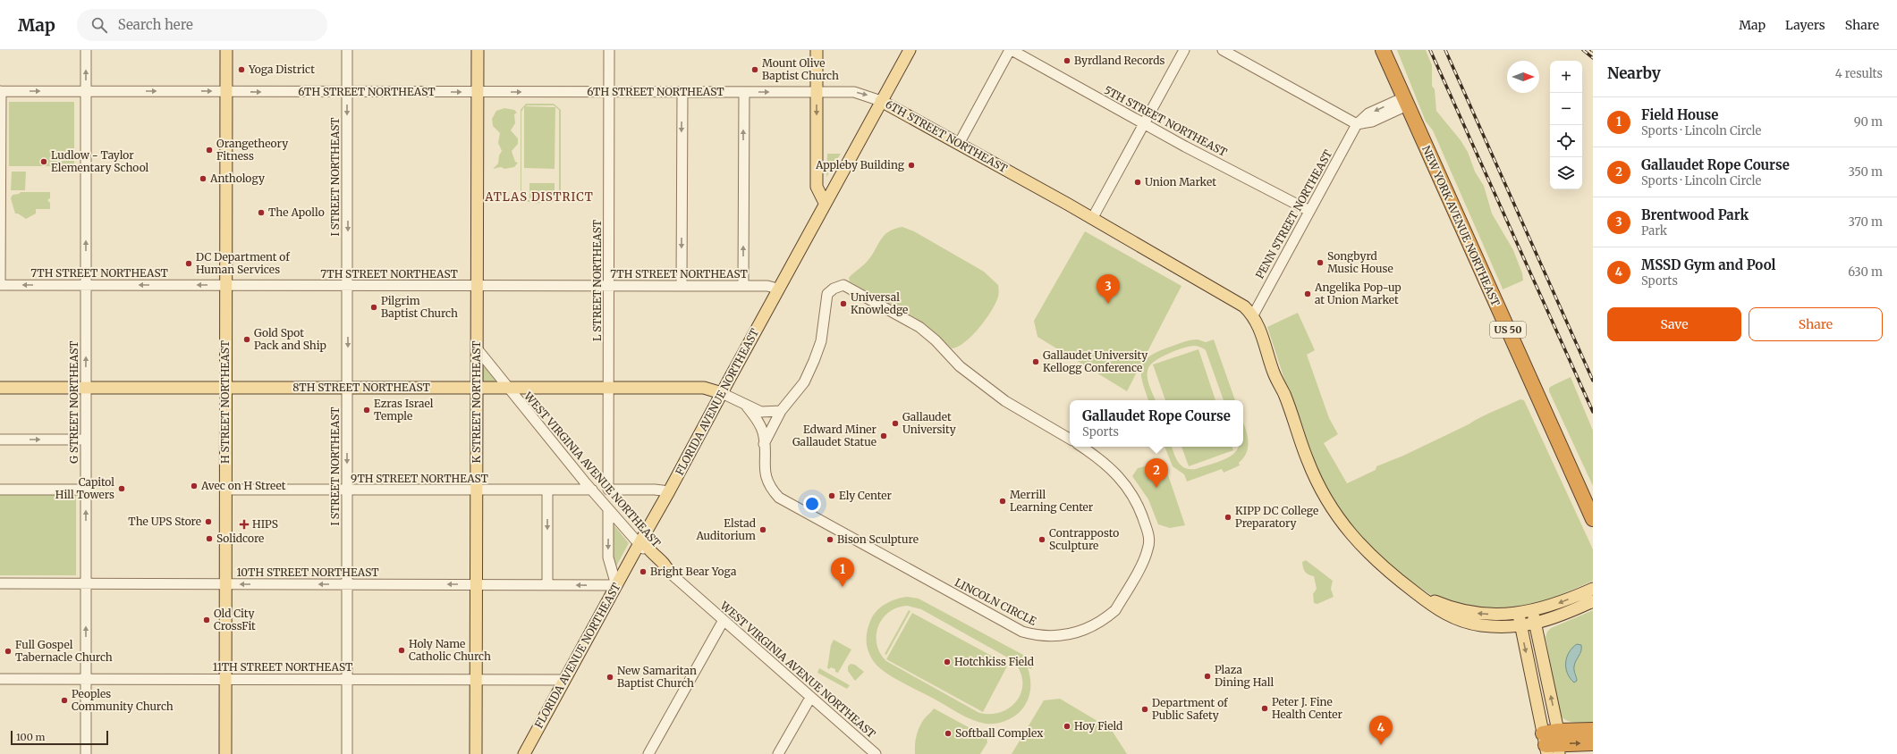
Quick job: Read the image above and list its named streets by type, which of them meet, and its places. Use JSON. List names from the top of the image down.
{
  "streets": {
    "highway": ["NEW YORK AVENUE NORTHEAST", "US 50"],
    "main road": [
      "6TH STREET NORTHEAST",
      "8TH STREET NORTHEAST",
      "H STREET NORTHEAST",
      "K STREET NORTHEAST",
      "FLORIDA AVENUE NORTHEAST"
    ],
    "street": [
      "5TH STREET NORTHEAST",
      "I STREET NORTHEAST",
      "PENN STREET NORTHEAST",
      "7TH STREET NORTHEAST",
      "L STREET NORTHEAST",
      "G STREET NORTHEAST",
      "WEST VIRGINIA AVENUE NORTHEAST",
      "9TH STREET NORTHEAST",
      "10TH STREET NORTHEAST",
      "LINCOLN CIRCLE",
      "11TH STREET NORTHEAST"
    ]
  },
  "crossings": [
    ["6TH STREET NORTHEAST", "I STREET NORTHEAST"],
    ["6TH STREET NORTHEAST", "PENN STREET NORTHEAST"],
    ["6TH STREET NORTHEAST", "L STREET NORTHEAST"],
    ["6TH STREET NORTHEAST", "G STREET NORTHEAST"],
    ["6TH STREET NORTHEAST", "H STREET NORTHEAST"],
    ["6TH STREET NORTHEAST", "K STREET NORTHEAST"],
    ["6TH STREET NORTHEAST", "FLORIDA AVENUE NORTHEAST"],
    ["5TH STREET NORTHEAST", "PENN STREET NORTHEAST"],
    ["I STREET NORTHEAST", "7TH STREET NORTHEAST"],
    ["I STREET NORTHEAST", "8TH STREET NORTHEAST"],
    ["I STREET NORTHEAST", "9TH STREET NORTHEAST"],
    ["I STREET NORTHEAST", "10TH STREET NORTHEAST"],
    ["I STREET NORTHEAST", "11TH STREET NORTHEAST"],
    ["7TH STREET NORTHEAST", "L STREET NORTHEAST"],
    ["7TH STREET NORTHEAST", "G STREET NORTHEAST"],
    ["7TH STREET NORTHEAST", "H STREET NORTHEAST"],
    ["7TH STREET NORTHEAST", "K STREET NORTHEAST"],
    ["7TH STREET NORTHEAST", "FLORIDA AVENUE NORTHEAST"],
    ["L STREET NORTHEAST", "8TH STREET NORTHEAST"],
    ["L STREET NORTHEAST", "FLORIDA AVENUE NORTHEAST"],
    ["8TH STREET NORTHEAST", "G STREET NORTHEAST"],
    ["8TH STREET NORTHEAST", "H STREET NORTHEAST"],
    ["8TH STREET NORTHEAST", "K STREET NORTHEAST"],
    ["8TH STREET NORTHEAST", "FLORIDA AVENUE NORTHEAST"],
    ["8TH STREET NORTHEAST", "WEST VIRGINIA AVENUE NORTHEAST"],
    ["8TH STREET NORTHEAST", "LINCOLN CIRCLE"],
    ["G STREET NORTHEAST", "10TH STREET NORTHEAST"],
    ["G STREET NORTHEAST", "11TH STREET NORTHEAST"],
    ["H STREET NORTHEAST", "9TH STREET NORTHEAST"],
    ["H STREET NORTHEAST", "10TH STREET NORTHEAST"],
    ["H STREET NORTHEAST", "11TH STREET NORTHEAST"],
    ["K STREET NORTHEAST", "WEST VIRGINIA AVENUE NORTHEAST"],
    ["K STREET NORTHEAST", "9TH STREET NORTHEAST"],
    ["K STREET NORTHEAST", "10TH STREET NORTHEAST"],
    ["K STREET NORTHEAST", "11TH STREET NORTHEAST"],
    ["FLORIDA AVENUE NORTHEAST", "WEST VIRGINIA AVENUE NORTHEAST"],
    ["FLORIDA AVENUE NORTHEAST", "10TH STREET NORTHEAST"],
    ["FLORIDA AVENUE NORTHEAST", "LINCOLN CIRCLE"],
    ["FLORIDA AVENUE NORTHEAST", "11TH STREET NORTHEAST"],
    ["WEST VIRGINIA AVENUE NORTHEAST", "9TH STREET NORTHEAST"]
  ],
  "one_way": ["6TH STREET NORTHEAST", "I STREET NORTHEAST", "10TH STREET NORTHEAST"],
  "districts": ["ATLAS DISTRICT"],
  "places": {
    "other": [
      "Byrdland Records",
      "Yoga District",
      "Mount Olive Baptist Church",
      "Orangetheory Fitness",
      "Ludlow - Taylor Elementary School",
      "Appleby Building",
      "Anthology",
      "Union Market",
      "The Apollo",
      "Songbyrd Music House",
      "DC Department of Human Services",
      "Angelika Pop-up at Union Market",
      "Universal Knowledge",
      "Pilgrim Baptist Church",
      "Gold Spot Pack and Ship",
      "Gallaudet University Kellogg Conference",
      "Ezras Israel Temple",
      "Gallaudet University",
      "Edward Miner Gallaudet Statue",
      "Avec on H Street",
      "Capitol Hill Towers",
      "Ely Center",
      "Merrill Learning Center",
      "KIPP DC College Preparatory",
      "The UPS Store",
      "Elstad Auditorium",
      "Solidcore",
      "Bison Sculpture",
      "Contrapposto Sculpture",
      "Bright Bear Yoga",
      "Old City CrossFit",
      "Holy Name Catholic Church",
      "Full Gospel Tabernacle Church",
      "Hotchkiss Field",
      "Plaza Dining Hall",
      "New Samaritan Baptist Church",
      "Peoples Community Church",
      "Peter J. Fine Health Center",
      "Department of Public Safety",
      "Hoy Field",
      "Softball Complex"
    ],
    "health": ["HIPS"]
  },
  "scale_bar": "100 m",
  "north": "right",
  "page": {
    "header": "Map",
    "search": "Search here",
    "nav": ["Map", "Layers", "Share"],
    "heading": ["Nearby", "4 results"],
    "map_buttons": ["+", "−"],
    "list": [
      {
        "mark": "1",
        "name": "Field House",
        "note": "Sports · Lincoln Circle",
        "value": "90 m"
      },
      {
        "mark": "2",
        "name": "Gallaudet Rope Course",
        "note": "Sports · Lincoln Circle",
        "value": "350 m"
      },
      {
        "mark": "3",
        "name": "Brentwood Park",
        "note": "Park",
        "value": "370 m"
      },
      {
        "mark": "4",
        "name": "MSSD Gym and Pool",
        "note": "Sports",
        "value": "630 m"
      }
    ],
    "pins": [
      "3",
      "2",
      "1",
      "4"
    ],
    "buttons": ["Save", "Share"],
    "popup": ["Gallaudet Rope Course", "Sports"],
    "scale": "100 m"
  }
}
